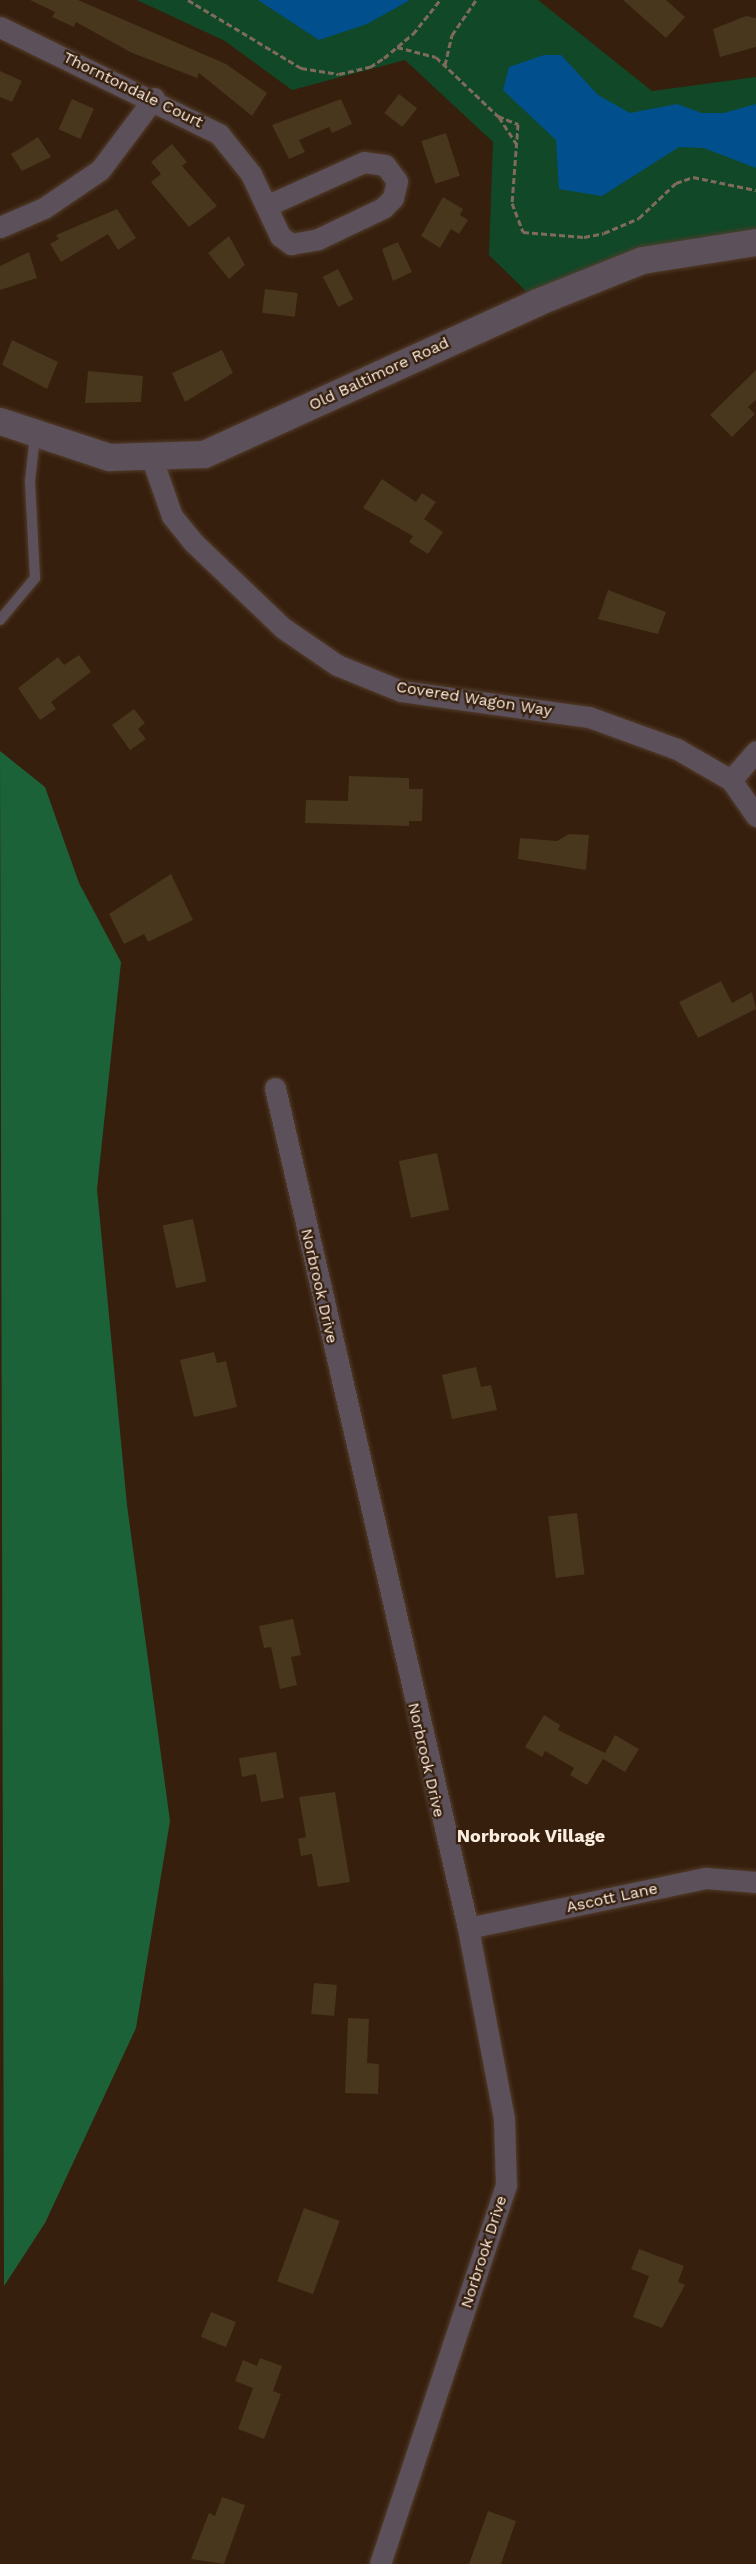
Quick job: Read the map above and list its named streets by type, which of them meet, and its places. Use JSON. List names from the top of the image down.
{
  "streets": {
    "street": [
      "Thorntondale Court",
      "Old Baltimore Road",
      "Covered Wagon Way",
      "Norbrook Drive",
      "Ascott Lane"
    ]
  },
  "crossings": [
    ["Old Baltimore Road", "Covered Wagon Way"],
    ["Norbrook Drive", "Ascott Lane"]
  ],
  "districts": ["Norbrook Village"]
}
